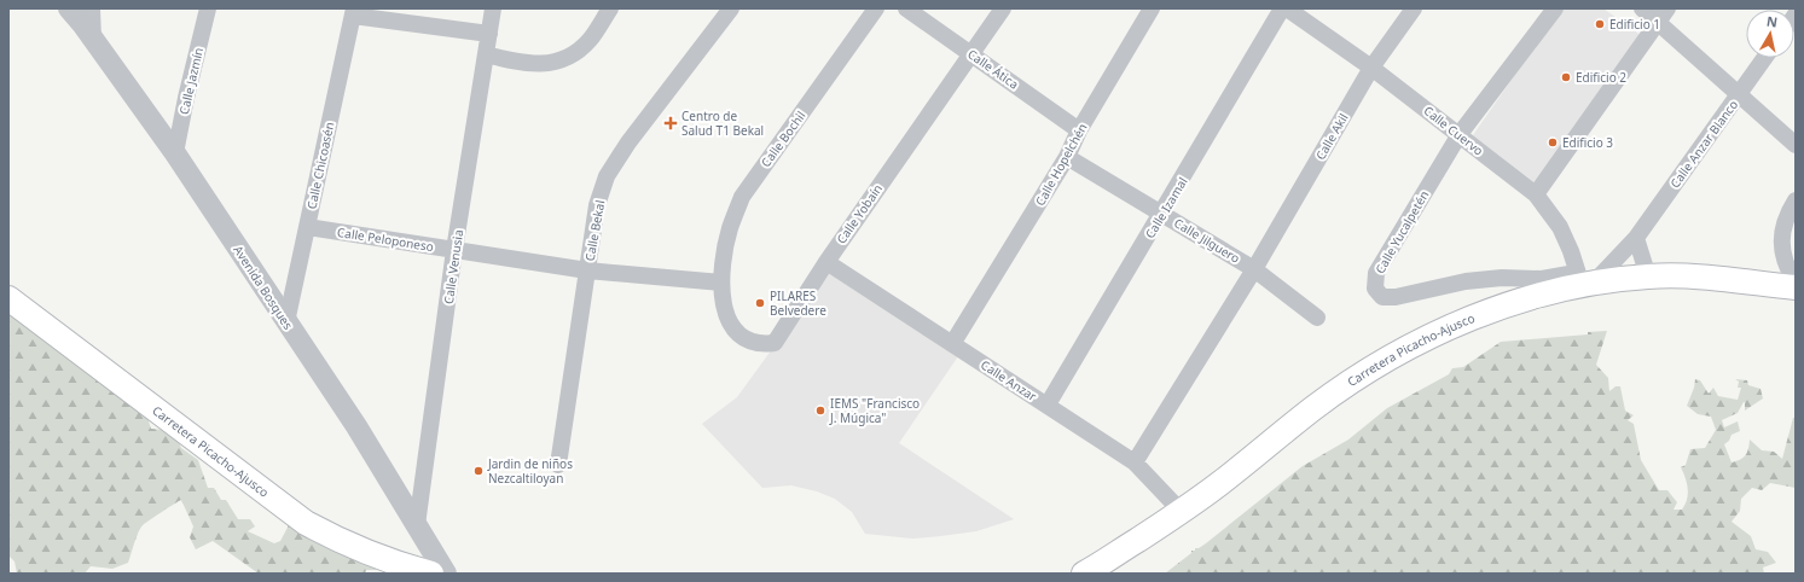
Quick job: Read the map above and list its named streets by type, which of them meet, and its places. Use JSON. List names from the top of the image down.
{
  "streets": {
    "main road": ["Carretera Picacho-Ajusco"],
    "street": [
      "Calle Ática",
      "Calle Jazmín",
      "Calle Cuervo",
      "Calle Akil",
      "Calle Bochil",
      "Calle Anzar Blanco",
      "Calle Hopelchén",
      "Calle Chicoasén",
      "Calle Izamal",
      "Calle Yobaín",
      "Calle Bekal",
      "Calle Yucalpetén",
      "Calle Peloponeso",
      "Calle Jilguero",
      "Calle Venusia",
      "Avenida Bosques",
      "Calle Anzar"
    ]
  },
  "crossings": [
    ["Calle Ática", "Calle Hopelchén"],
    ["Calle Ática", "Calle Yobaín"],
    ["Calle Jazmín", "Avenida Bosques"],
    ["Calle Cuervo", "Calle Akil"],
    ["Calle Cuervo", "Calle Anzar Blanco"],
    ["Calle Cuervo", "Calle Yucalpetén"],
    ["Calle Cuervo", "Carretera Picacho-Ajusco"],
    ["Calle Akil", "Calle Jilguero"],
    ["Calle Akil", "Calle Anzar"],
    ["Calle Bochil", "Calle Yobaín"],
    ["Calle Bochil", "Calle Peloponeso"],
    ["Calle Anzar Blanco", "Calle Yucalpetén"],
    ["Calle Anzar Blanco", "Carretera Picacho-Ajusco"],
    ["Calle Hopelchén", "Calle Jilguero"],
    ["Calle Hopelchén", "Calle Anzar"],
    ["Calle Chicoasén", "Calle Peloponeso"],
    ["Calle Chicoasén", "Avenida Bosques"],
    ["Calle Izamal", "Calle Jilguero"],
    ["Calle Izamal", "Calle Anzar"],
    ["Calle Yobaín", "Calle Peloponeso"],
    ["Calle Yobaín", "Calle Anzar"],
    ["Calle Bekal", "Calle Peloponeso"],
    ["Calle Yucalpetén", "Carretera Picacho-Ajusco"],
    ["Calle Peloponeso", "Calle Venusia"],
    ["Calle Venusia", "Avenida Bosques"],
    ["Carretera Picacho-Ajusco", "Calle Anzar"]
  ],
  "places": {
    "other": [
      "Edificio 1",
      "Edificio 2",
      "Edificio 3",
      "PILARES Belvedere",
      "IEMS \"Francisco J. Múgica\"",
      "Jardin de niños Nezcaltiloyan"
    ],
    "health": ["Centro de Salud T1 Bekal"]
  },
  "north": "top"
}
